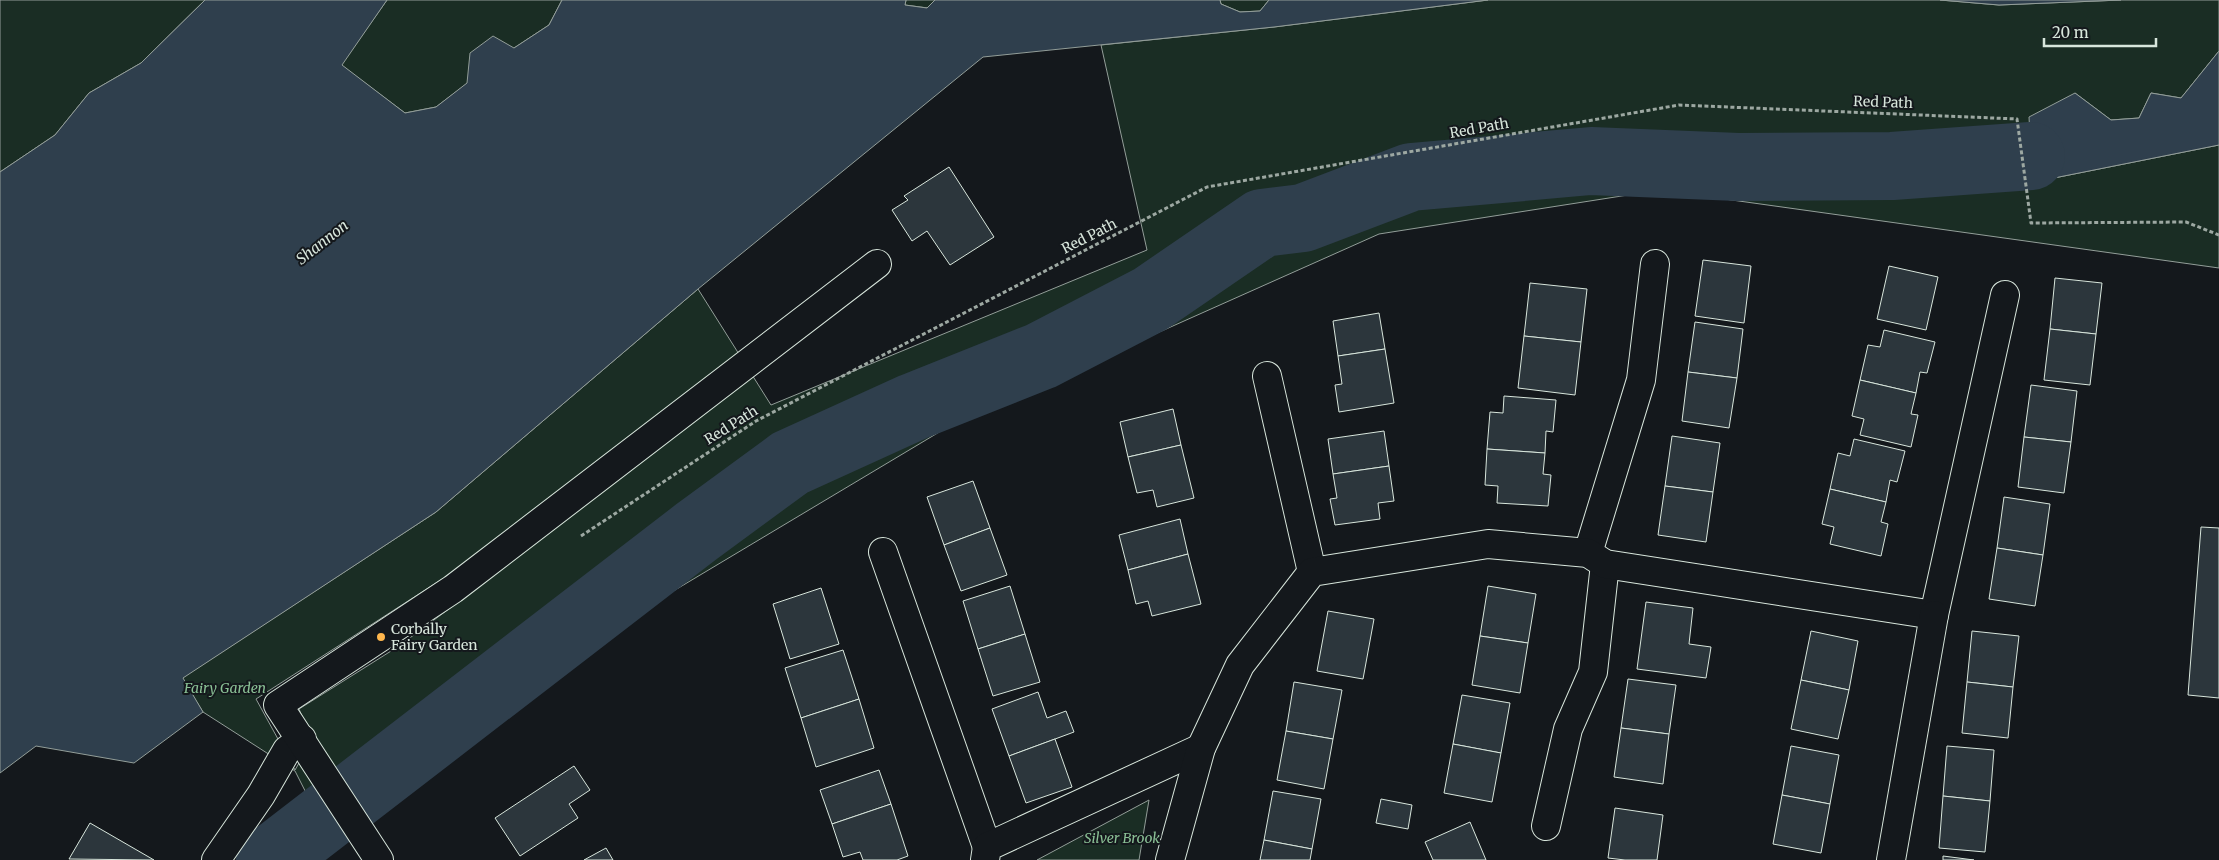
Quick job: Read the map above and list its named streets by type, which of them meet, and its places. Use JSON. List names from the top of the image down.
{
  "streets": {
    "path": ["Red Path"]
  },
  "water": ["Shannon"],
  "parks": ["Fairy Garden", "Silver Brook"],
  "places": ["Corbally Fairy Garden"],
  "scale_bar": "20 m"
}
